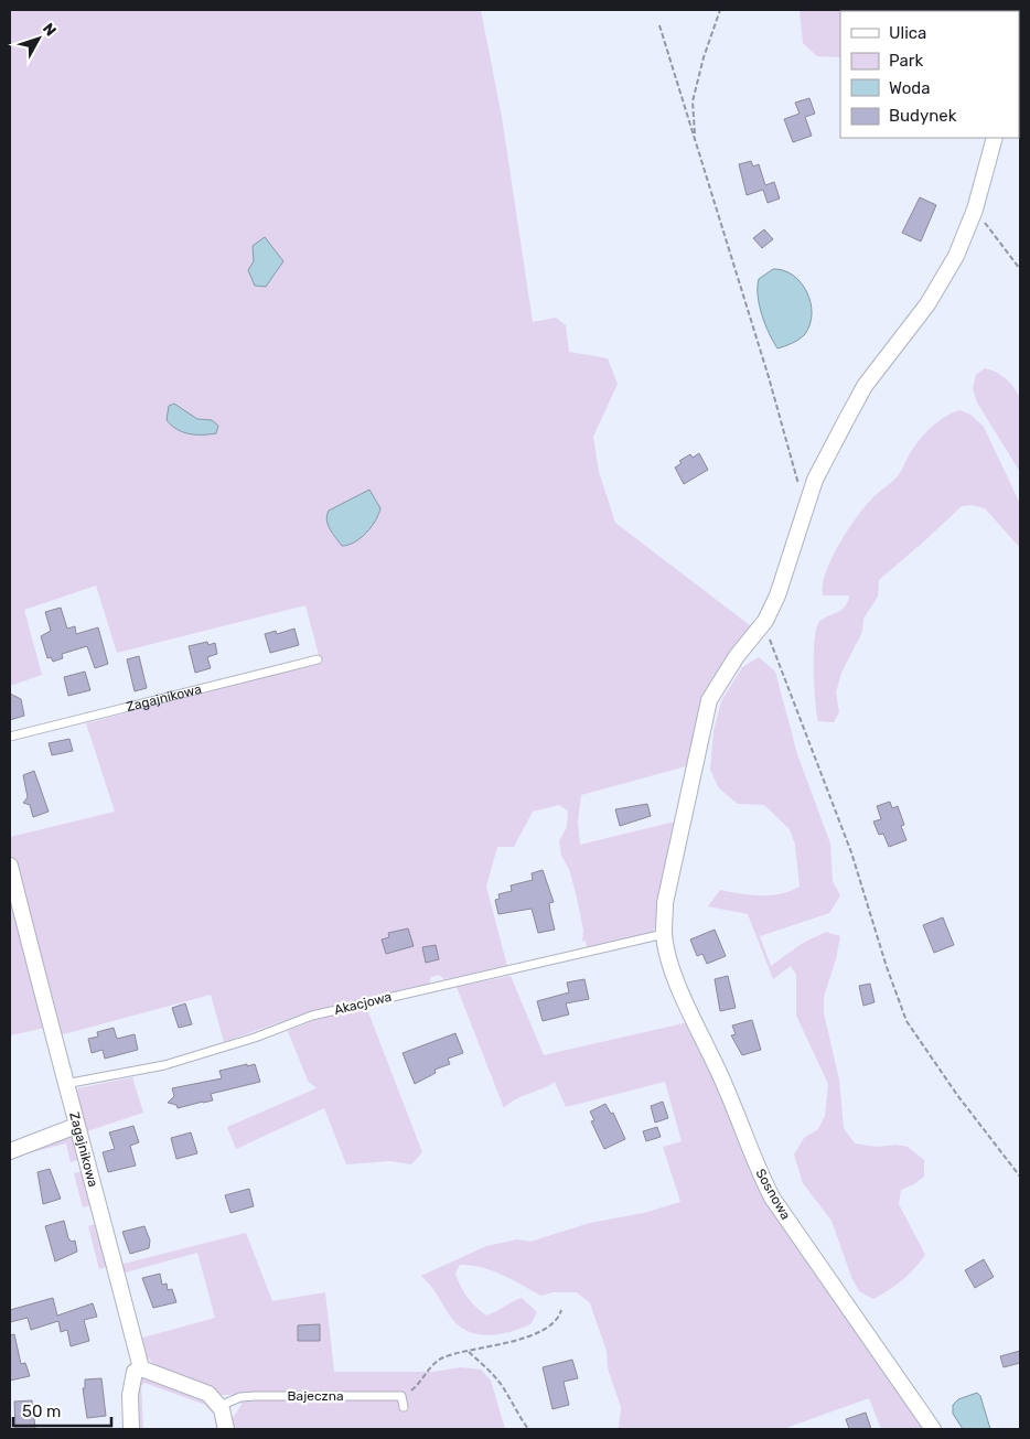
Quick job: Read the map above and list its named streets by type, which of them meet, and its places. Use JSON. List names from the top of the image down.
{
  "streets": {
    "street": ["Zagajnikowa", "Sosnowa"],
    "lane": ["Akacjowa", "Bajeczna"]
  },
  "crossings": [
    ["Zagajnikowa", "Akacjowa"],
    ["Akacjowa", "Sosnowa"]
  ],
  "legend": [
    "Ulica",
    "Park",
    "Woda",
    "Budynek"
  ],
  "scale_bar": "50 m",
  "north": "top right"
}
